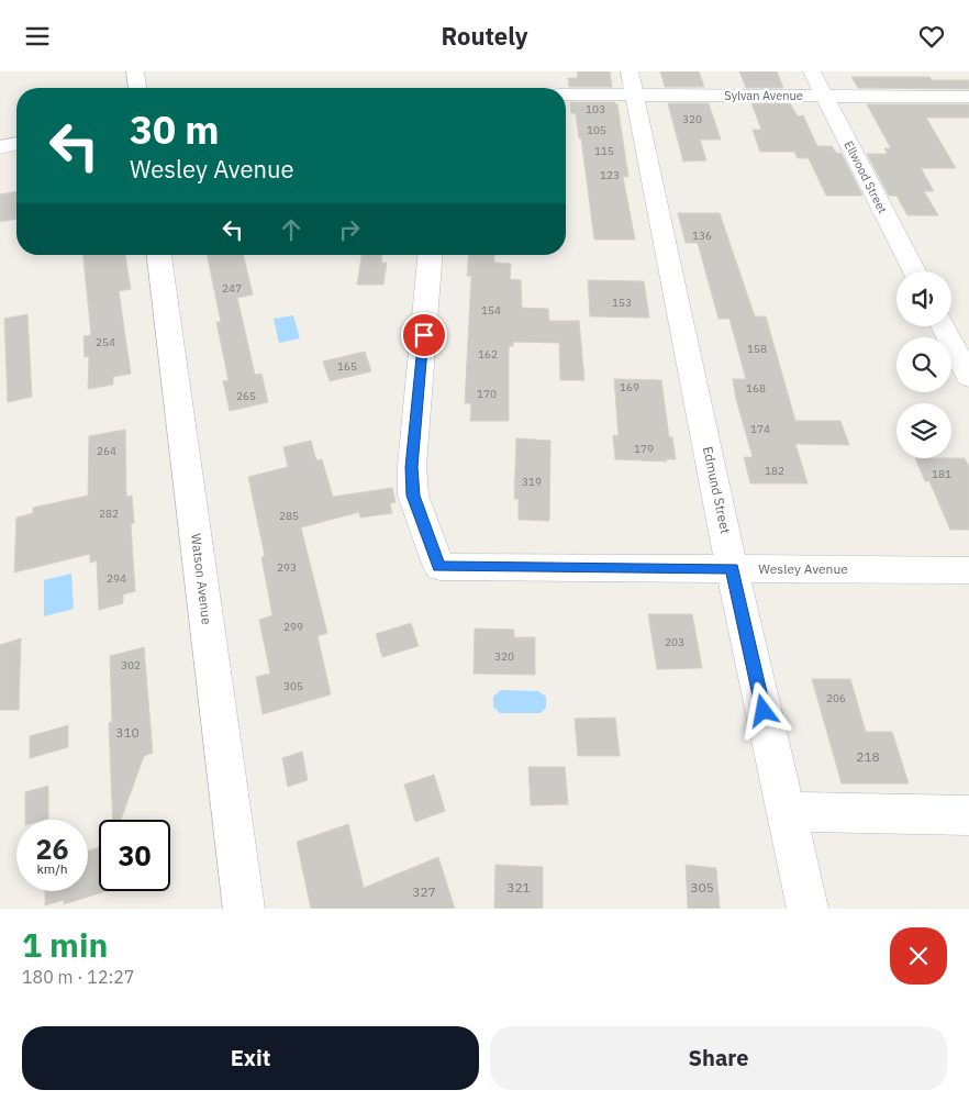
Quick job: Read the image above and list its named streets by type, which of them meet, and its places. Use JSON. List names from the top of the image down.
{
  "streets": {
    "street": [
      "Sylvan Avenue",
      "Ellwood Street",
      "Edmund Street",
      "Wesley Avenue",
      "Watson Avenue"
    ]
  },
  "crossings": [
    ["Sylvan Avenue", "Ellwood Street"],
    ["Sylvan Avenue", "Edmund Street"],
    ["Edmund Street", "Wesley Avenue"]
  ],
  "house_numbers": [
    "103",
    "320",
    "105",
    "115",
    "123",
    "136",
    "247",
    "153",
    "154",
    "254",
    "158",
    "162",
    "165",
    "169",
    "168",
    "170",
    "265",
    "174",
    "179",
    "264",
    "182",
    "181",
    "319",
    "282",
    "285",
    "293",
    "294",
    "299",
    "203",
    "320",
    "302",
    "305",
    "206",
    "310",
    "218",
    "321",
    "305",
    "327"
  ],
  "page": {
    "header": "Routely",
    "turn": ["30 m", "Wesley Avenue"],
    "speed": "26 km/h",
    "limit": "30",
    "heading": ["1 min", "180 m · 12:27"],
    "buttons": ["Exit", "Share"]
  }
}
